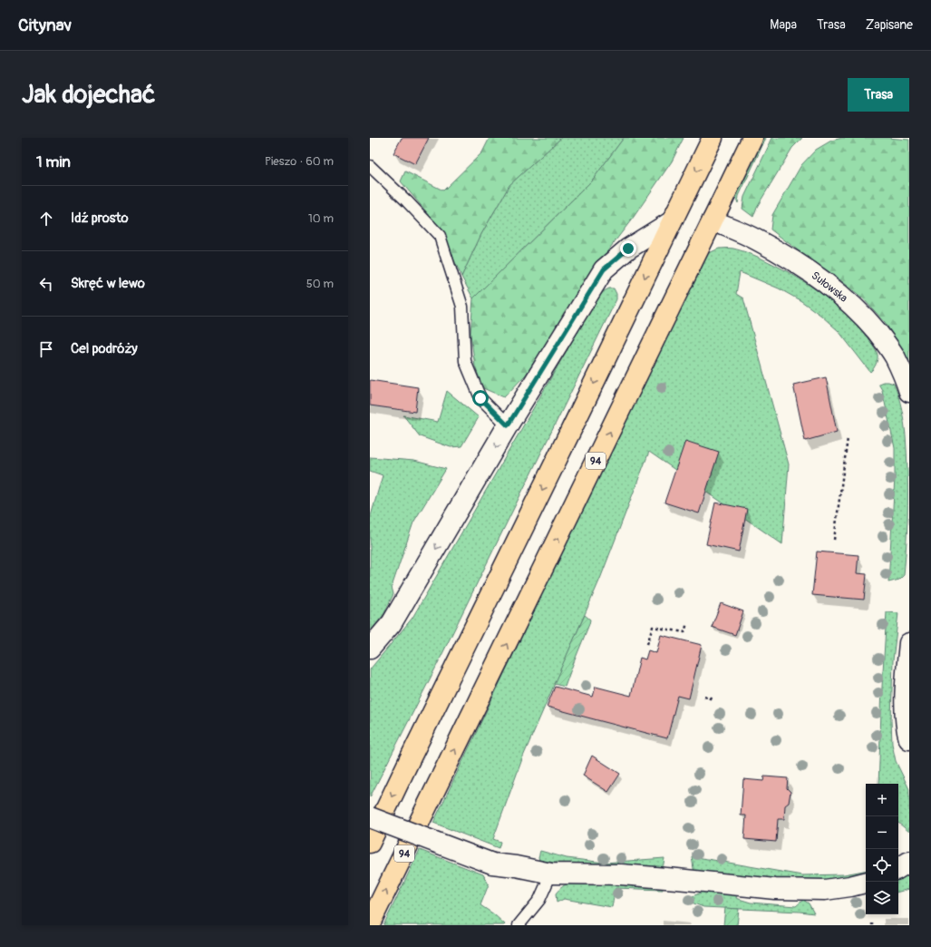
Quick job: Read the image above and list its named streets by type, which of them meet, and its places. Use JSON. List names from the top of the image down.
{
  "streets": {
    "main road": ["94"],
    "street": ["Sułowska"]
  },
  "crossings": [
    ["Sułowska", "94"]
  ],
  "page": {
    "header": "Citynav",
    "nav": ["Mapa", "Trasa", "Zapisane"],
    "buttons": "Trasa",
    "title": "Jak dojechać",
    "heading": ["1 min", "Pieszo · 60 m"],
    "list": [
      ["Idź prosto", "10 m"],
      ["Skręć w lewo", "50 m"],
      "Cel podróży"
    ],
    "map_buttons": ["+", "−"]
  }
}
